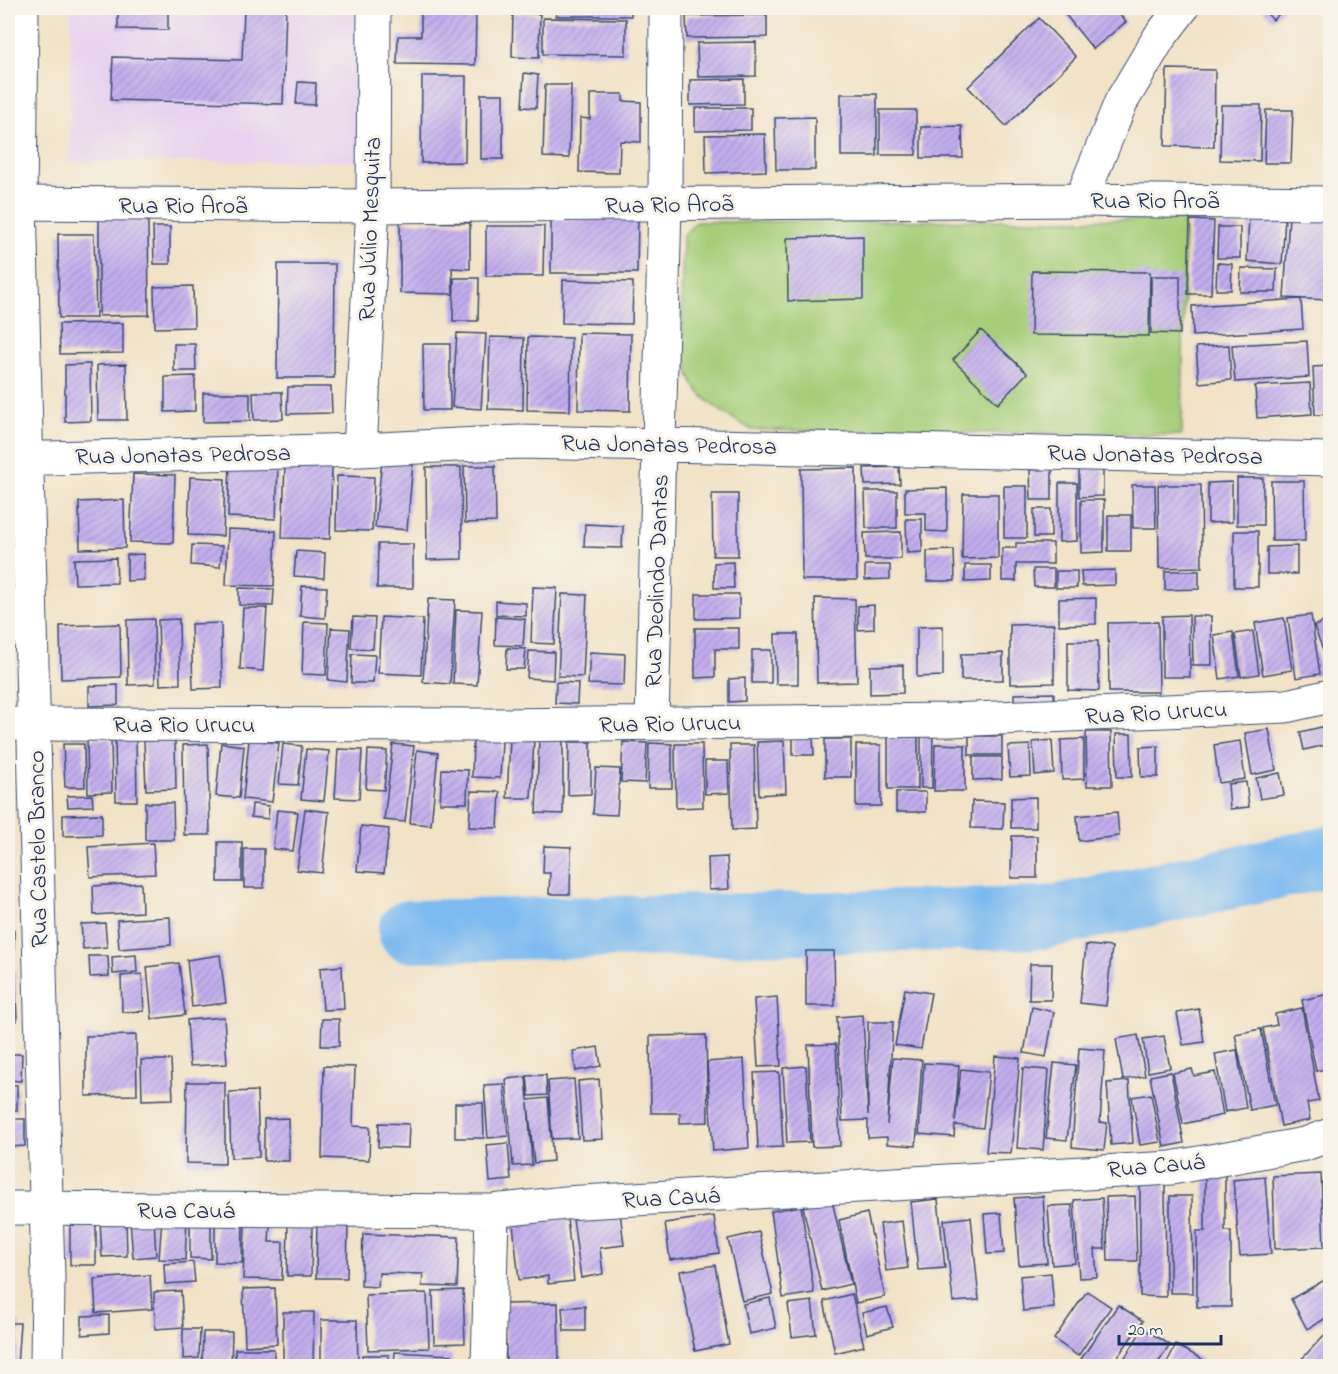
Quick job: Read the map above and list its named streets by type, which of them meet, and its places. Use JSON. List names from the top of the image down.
{
  "streets": {
    "street": [
      "Rua Rio Aroã",
      "Rua Júlio Mesquita",
      "Rua Jonatas Pedrosa",
      "Rua Deolindo Dantas",
      "Rua Rio Urucu",
      "Rua Castelo Branco",
      "Rua Cauá"
    ]
  },
  "crossings": [
    ["Rua Rio Aroã", "Rua Júlio Mesquita"],
    ["Rua Rio Aroã", "Rua Deolindo Dantas"],
    ["Rua Rio Aroã", "Rua Castelo Branco"],
    ["Rua Júlio Mesquita", "Rua Jonatas Pedrosa"],
    ["Rua Jonatas Pedrosa", "Rua Deolindo Dantas"],
    ["Rua Jonatas Pedrosa", "Rua Castelo Branco"],
    ["Rua Deolindo Dantas", "Rua Rio Urucu"],
    ["Rua Rio Urucu", "Rua Castelo Branco"],
    ["Rua Castelo Branco", "Rua Cauá"]
  ],
  "scale_bar": "20 m"
}
